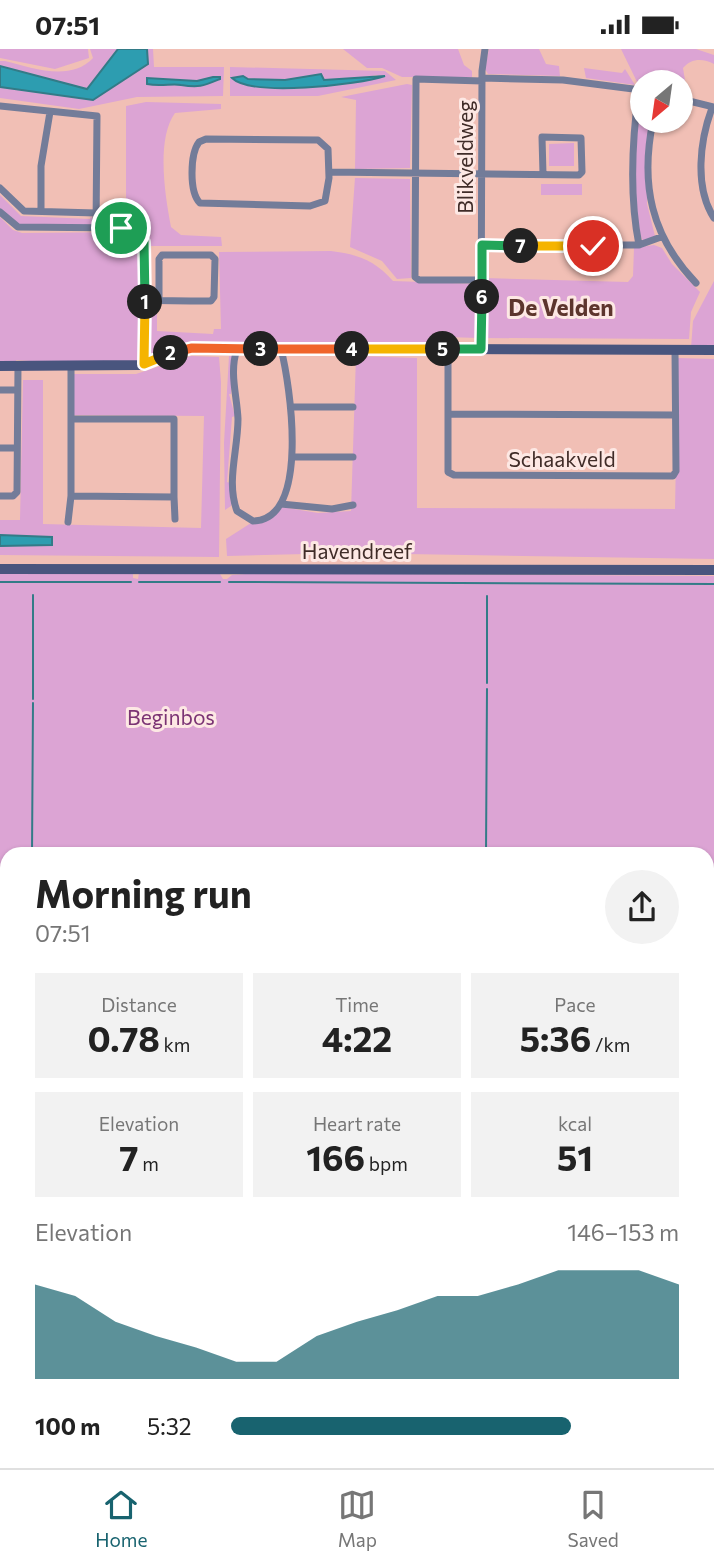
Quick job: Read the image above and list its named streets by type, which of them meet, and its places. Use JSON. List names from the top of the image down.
{
  "streets": {
    "street": ["Blikveldweg", "Schaakveld", "Havendreef"]
  },
  "districts": ["De Velden"],
  "parks": ["Beginbos"],
  "north": "bottom left",
  "page": {
    "status": "07:51",
    "pins": [
      "7",
      "6",
      "1",
      "3",
      "4",
      "5",
      "2"
    ],
    "heading": ["Morning run", "07:51"],
    "stats": [
      ["Distance", "0.78 km"],
      ["Time", "4:22"],
      ["Pace", "5:36 /km"],
      ["Elevation", "7 m"],
      ["Heart rate", "166 bpm"],
      ["kcal", "51"]
    ],
    "chart": ["Elevation", "146–153 m"],
    "list": [
      {
        "name": "100 m",
        "note": "5:32"
      }
    ],
    "tabs": ["Home", "Map", "Saved"]
  }
}
